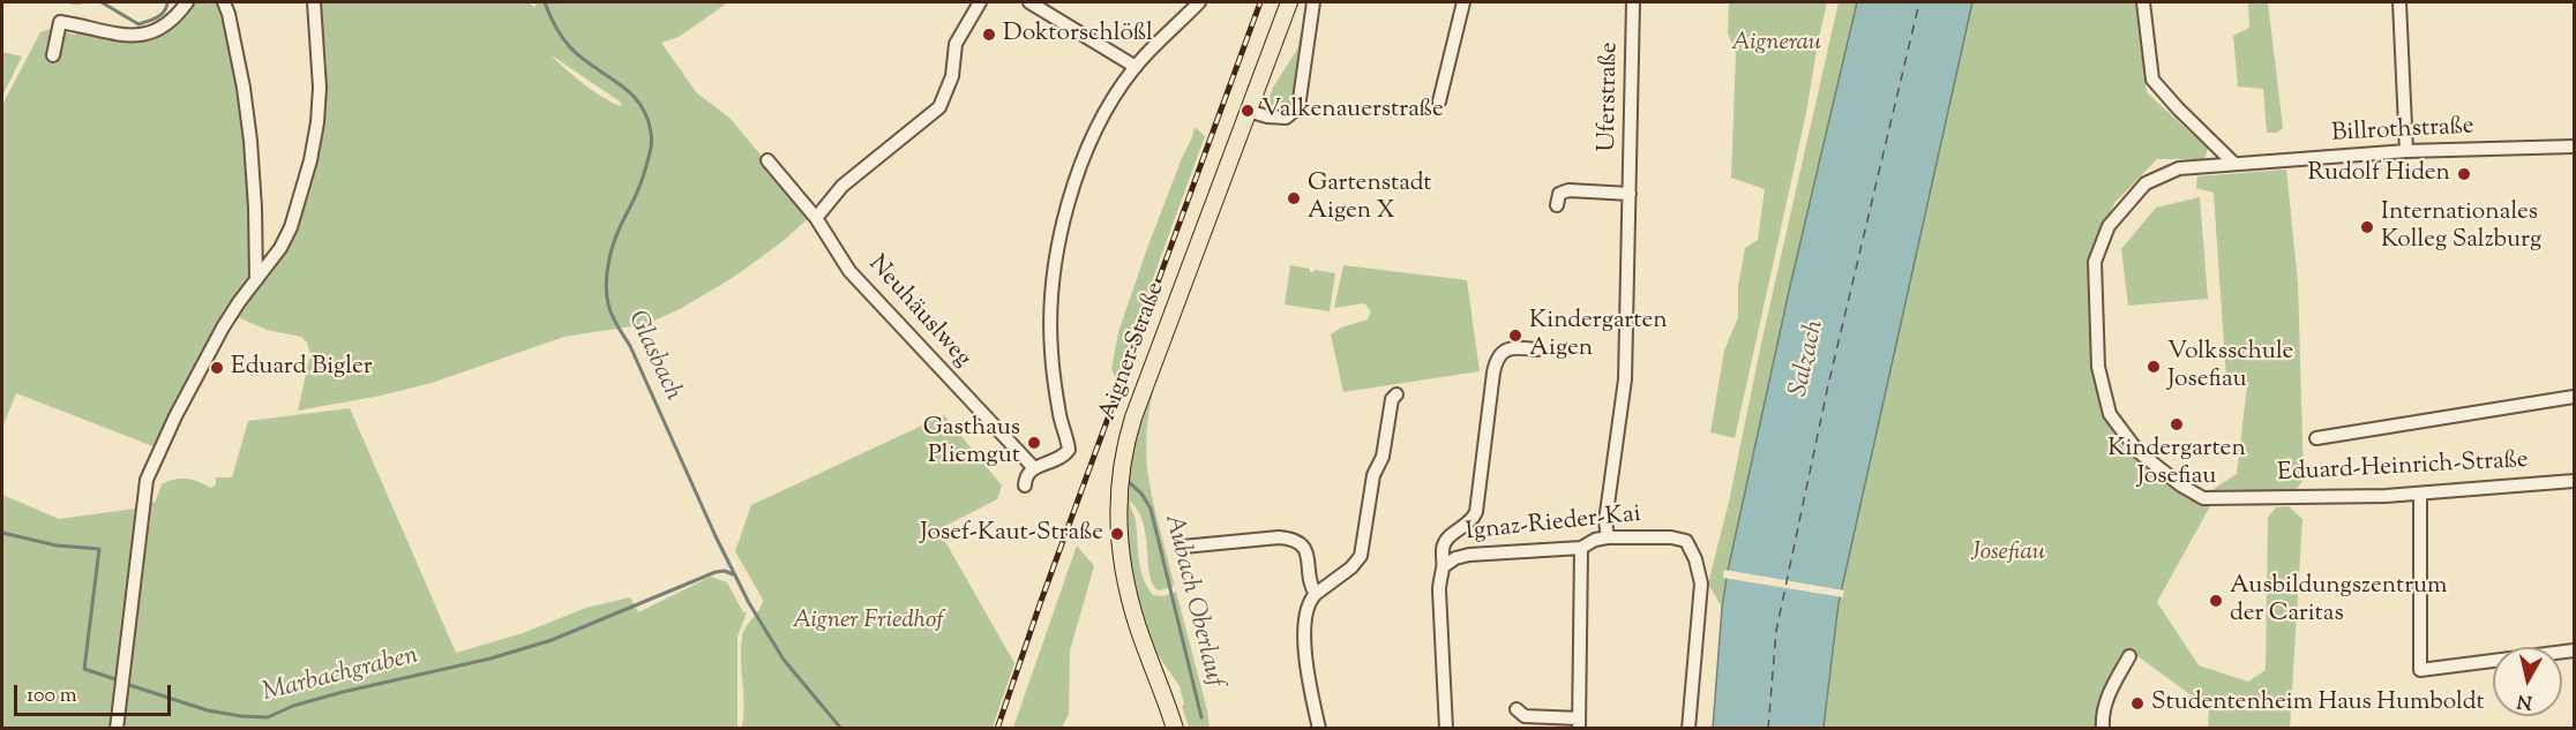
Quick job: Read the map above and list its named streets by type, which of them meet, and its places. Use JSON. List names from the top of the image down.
{
  "streets": {
    "main road": ["Aigner Straße"],
    "street": [
      "Uferstraße",
      "Billrothstraße",
      "Neuhäuslweg",
      "Eduard-Heinrich-Straße",
      "Ignaz-Rieder-Kai"
    ]
  },
  "crossings": [
    ["Uferstraße", "Ignaz-Rieder-Kai"],
    ["Billrothstraße", "Eduard-Heinrich-Straße"]
  ],
  "water": [
    "Glasbach",
    "Salzach",
    "Aubach Oberlauf",
    "Marbachgraben"
  ],
  "parks": ["Aignerau", "Josefiau", "Aigner Friedhof"],
  "places": [
    "Doktorschlößl",
    "Valkenauerstraße",
    "Rudolf Hiden",
    "Gartenstadt Aigen X",
    "Internationales Kolleg Salzburg",
    "Kindergarten Aigen",
    "Volksschule Josefiau",
    "Eduard Bigler",
    "Kindergarten Josefiau",
    "Gasthaus Pliemgut",
    "Josef-Kaut-Straße",
    "Ausbildungszentrum der Caritas",
    "Studentenheim Haus Humboldt"
  ],
  "scale_bar": "100 m",
  "north": "bottom"
}
